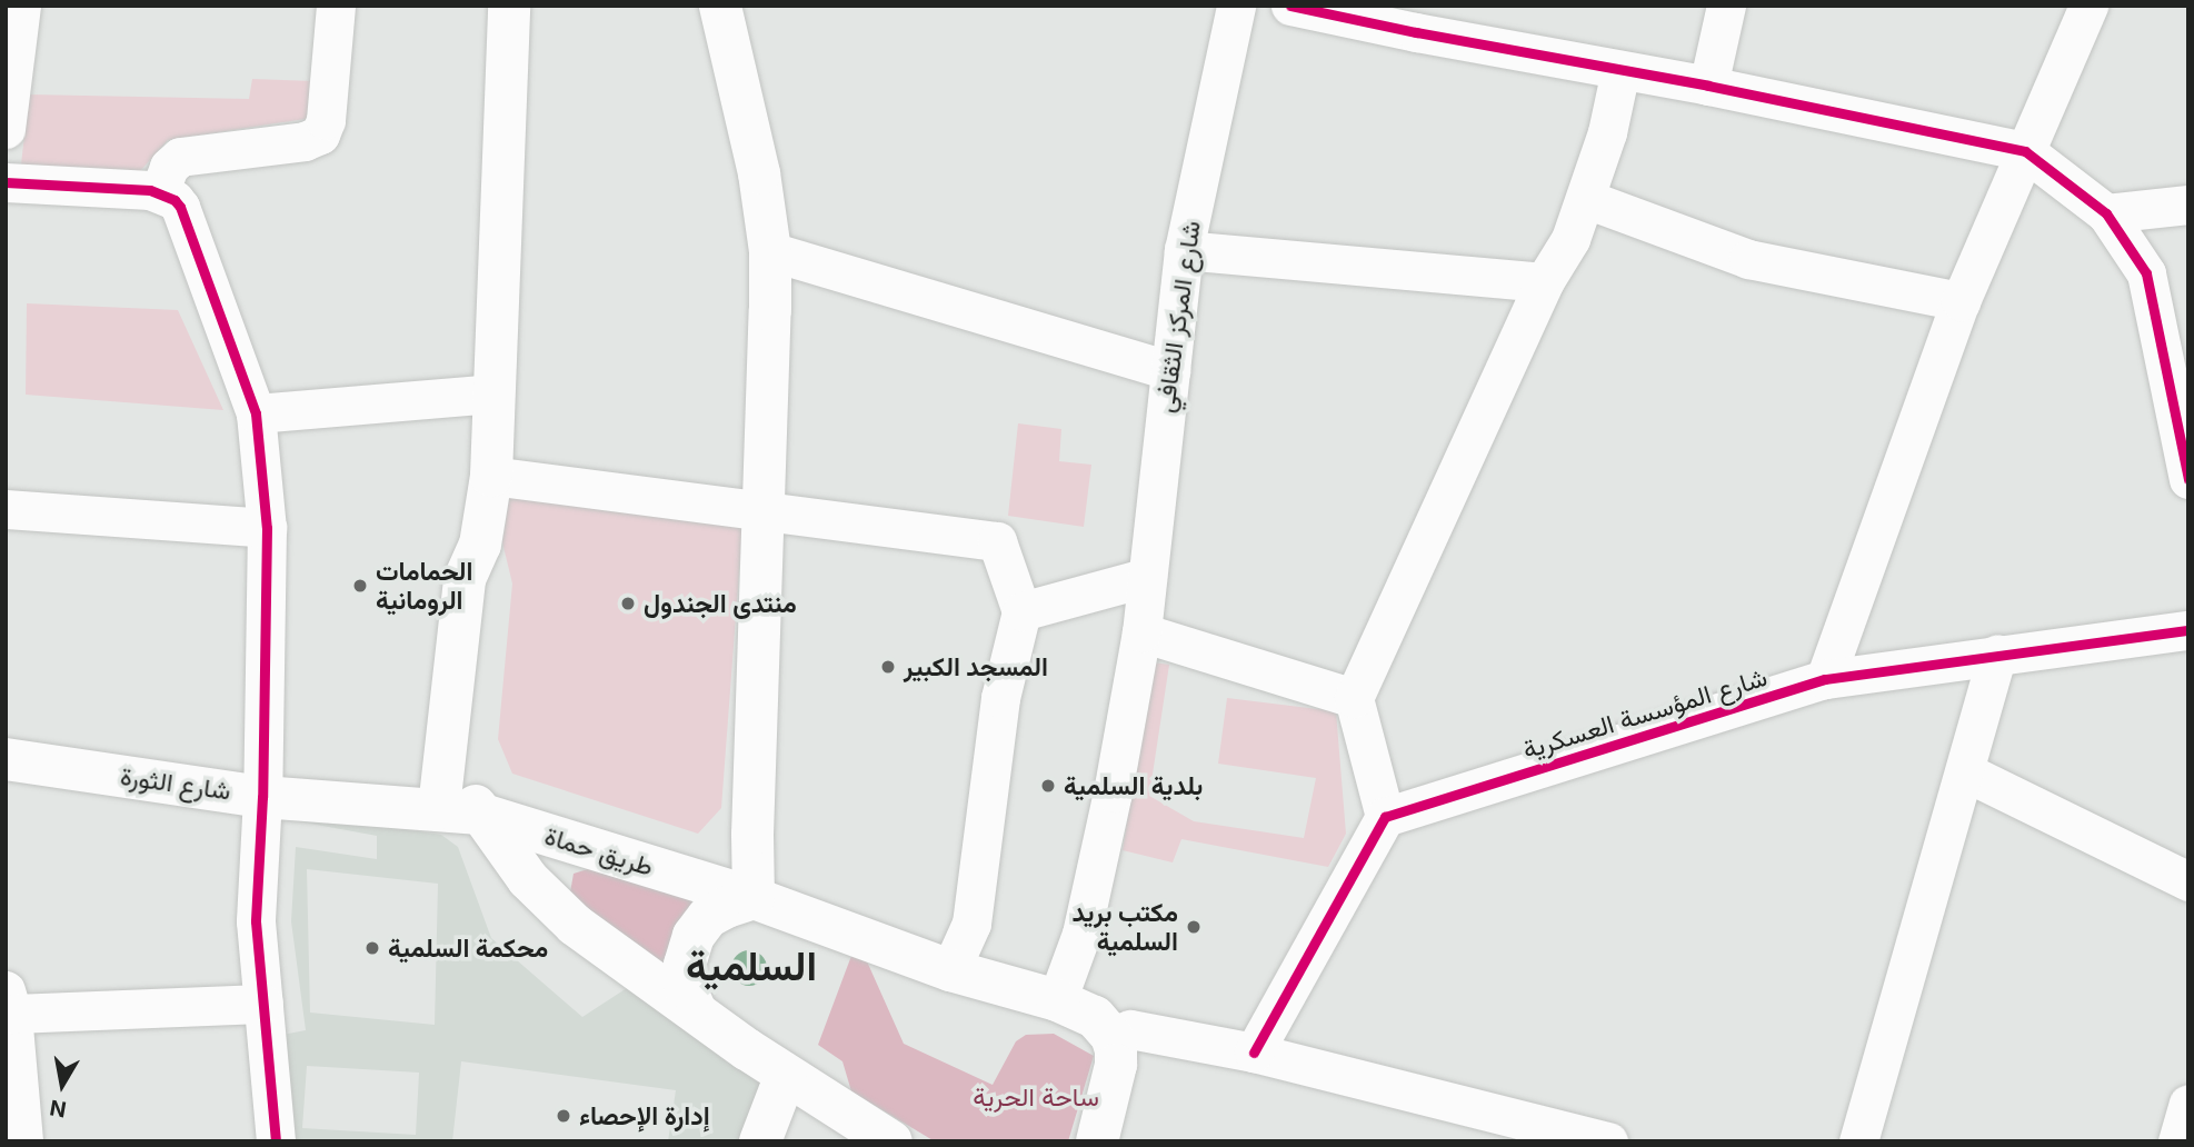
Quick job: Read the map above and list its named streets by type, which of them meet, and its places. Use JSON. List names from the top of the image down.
{
  "streets": {
    "main road": ["شارع الثورة", "طريق حماة"],
    "street": ["شارع المركز الثقافي", "شارع المؤسسة العسكرية"]
  },
  "crossings": [
    ["شارع المركز الثقافي", "طريق حماة"],
    ["شارع الثورة", "طريق حماة"]
  ],
  "districts": ["السلمية"],
  "parks": ["ساحة الحرية"],
  "places": [
    "الحمامات الرومانية",
    "منتدى الجندول",
    "المسجد الكبير",
    "بلدية السلمية",
    "مكتب بريد السلمية",
    "محكمة السلمية",
    "إدارة الإحصاء"
  ],
  "north": "bottom"
}
